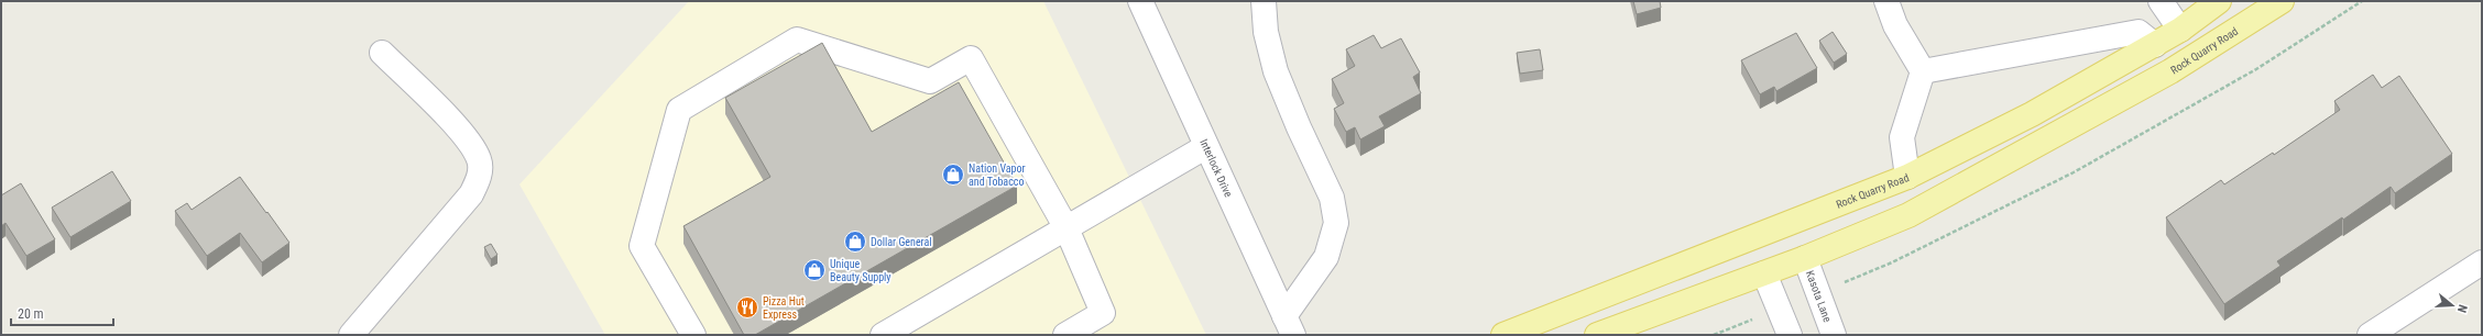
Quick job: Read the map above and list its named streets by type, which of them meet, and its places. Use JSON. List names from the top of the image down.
{
  "streets": {
    "main road": ["Rock Quarry Road"],
    "street": ["Interlock Drive", "Kasota Lane"]
  },
  "crossings": [
    ["Rock Quarry Road", "Kasota Lane"]
  ],
  "places": {
    "shop": ["Nation Vapor and Tobacco", "Dollar General", "Unique Beauty Supply"],
    "restaurant": ["Pizza Hut Express"]
  },
  "scale_bar": "20 m",
  "north": "right"
}
